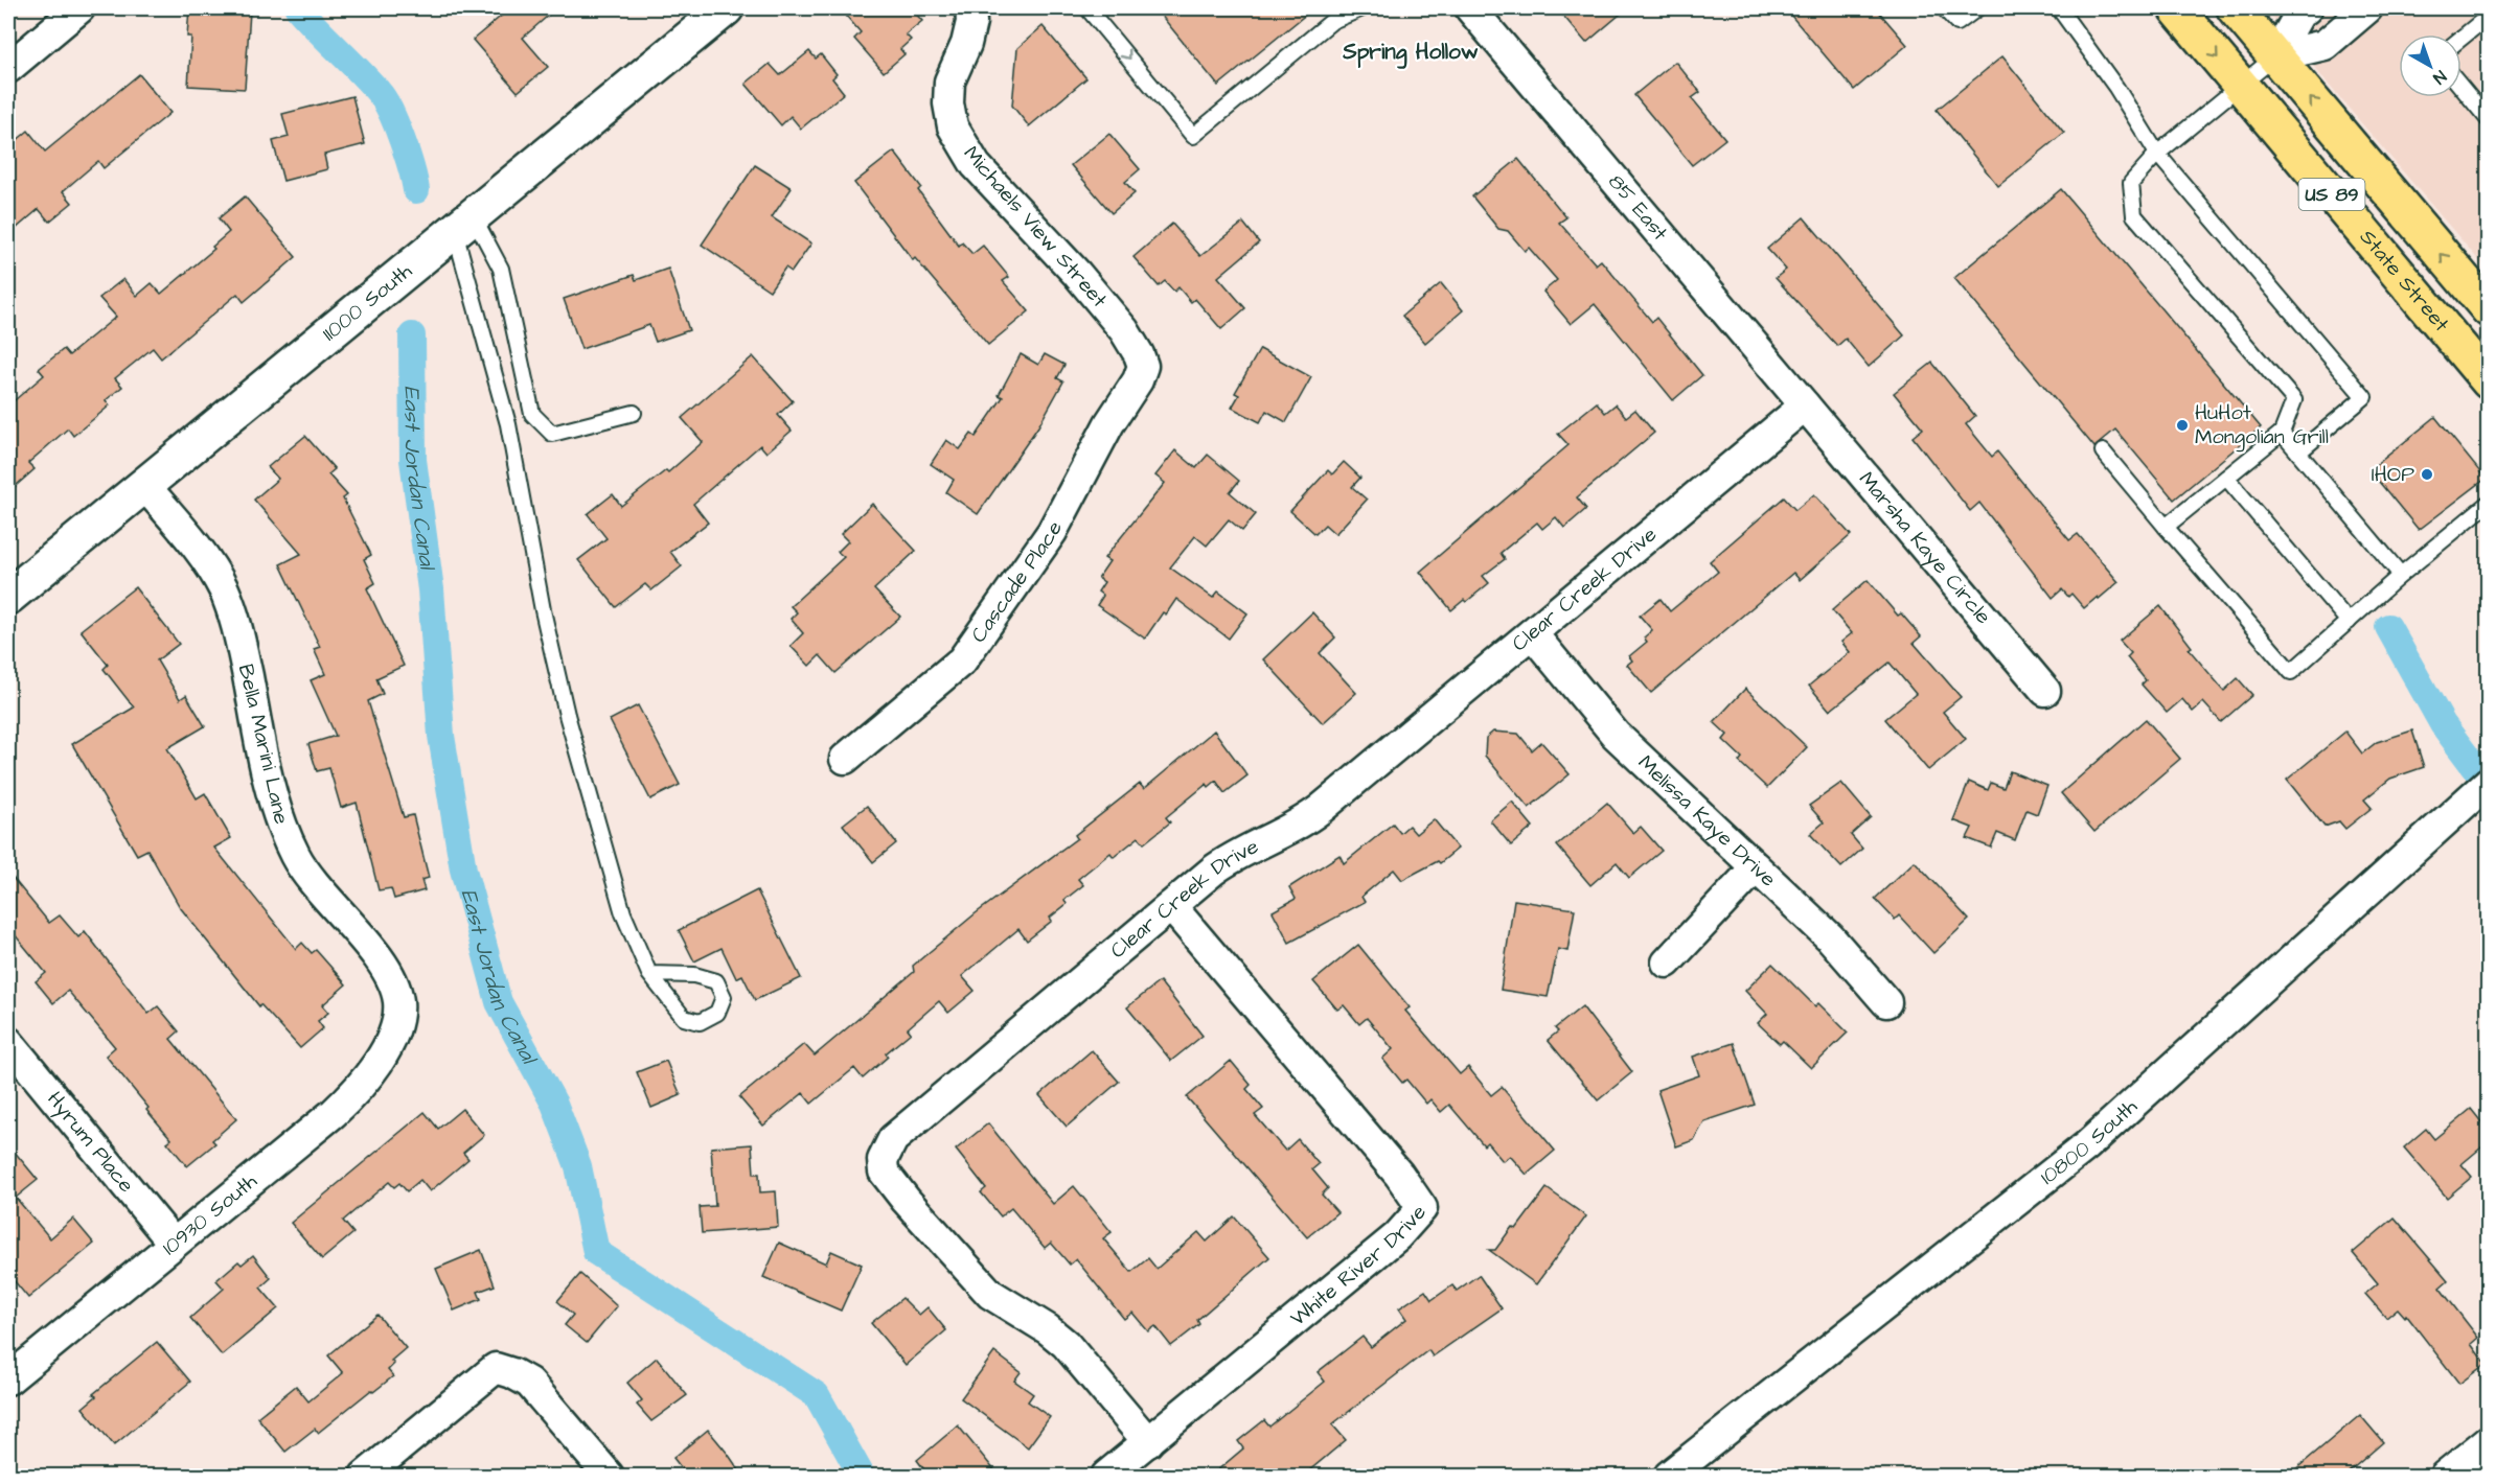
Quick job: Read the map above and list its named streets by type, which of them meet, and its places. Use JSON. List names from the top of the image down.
{
  "streets": {
    "main road": ["US 89", "State Street"],
    "street": [
      "85 East",
      "Michaels View Street",
      "11000 South",
      "Marsha Kaye Circle",
      "Cascade Place",
      "Clear Creek Drive",
      "Bella Marini Lane",
      "Melissa Kaye Drive",
      "10800 South",
      "Hyrum Place",
      "10930 South",
      "White River Drive"
    ]
  },
  "crossings": [
    ["85 East", "Marsha Kaye Circle"],
    ["85 East", "Clear Creek Drive"],
    ["Michaels View Street", "Cascade Place"],
    ["11000 South", "Bella Marini Lane"],
    ["Marsha Kaye Circle", "Clear Creek Drive"],
    ["Clear Creek Drive", "Melissa Kaye Drive"],
    ["Clear Creek Drive", "White River Drive"],
    ["Bella Marini Lane", "10930 South"],
    ["Hyrum Place", "10930 South"]
  ],
  "districts": ["Spring Hollow"],
  "water": ["East Jordan Canal"],
  "places": ["HuHot Mongolian Grill", "IHOP"],
  "north": "bottom right"
}
